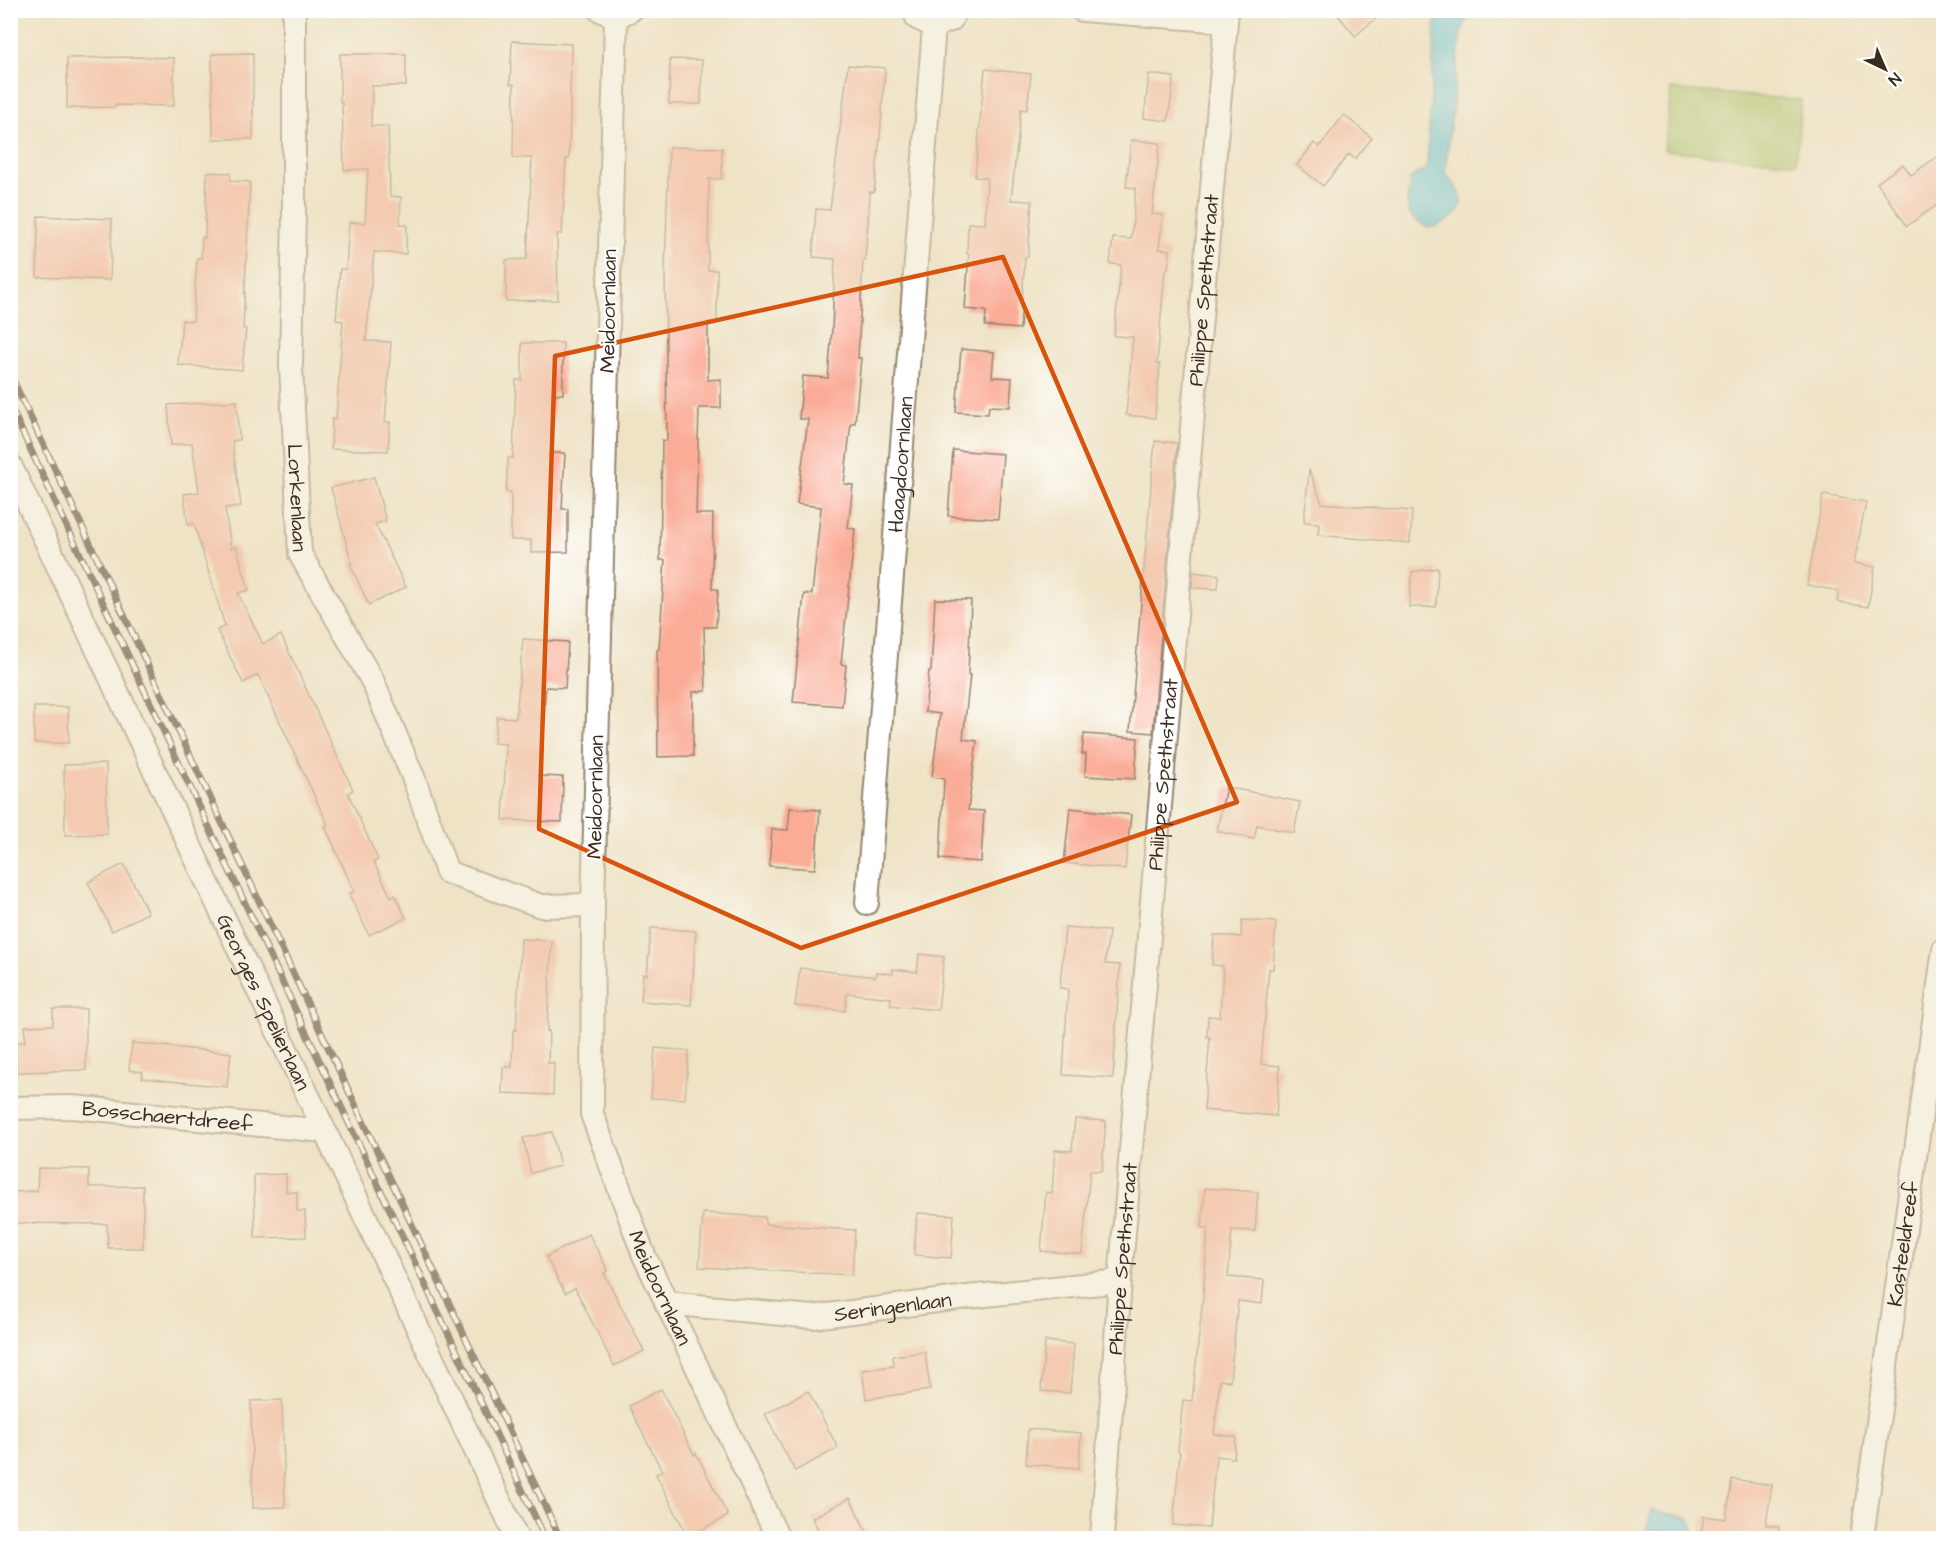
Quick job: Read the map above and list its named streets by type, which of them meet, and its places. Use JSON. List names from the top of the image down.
{
  "streets": {
    "street": [
      "Philippe Spethstraat",
      "Meidoornlaan",
      "Haagdoornlaan",
      "Lorkenlaan",
      "Georges Spelierlaan",
      "Bosschaertdreef",
      "Kasteeldreef",
      "Seringenlaan"
    ]
  },
  "crossings": [
    ["Philippe Spethstraat", "Seringenlaan"],
    ["Meidoornlaan", "Lorkenlaan"],
    ["Meidoornlaan", "Seringenlaan"],
    ["Georges Spelierlaan", "Bosschaertdreef"]
  ],
  "north": "bottom right"
}
